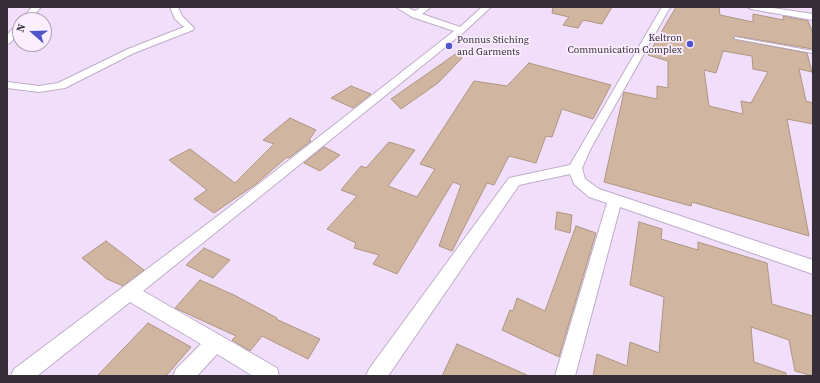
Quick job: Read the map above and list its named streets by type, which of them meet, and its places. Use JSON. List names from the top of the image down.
{
  "places": ["Keltron Communication Complex", "Ponnus Stiching and Garments"],
  "north": "left"
}
